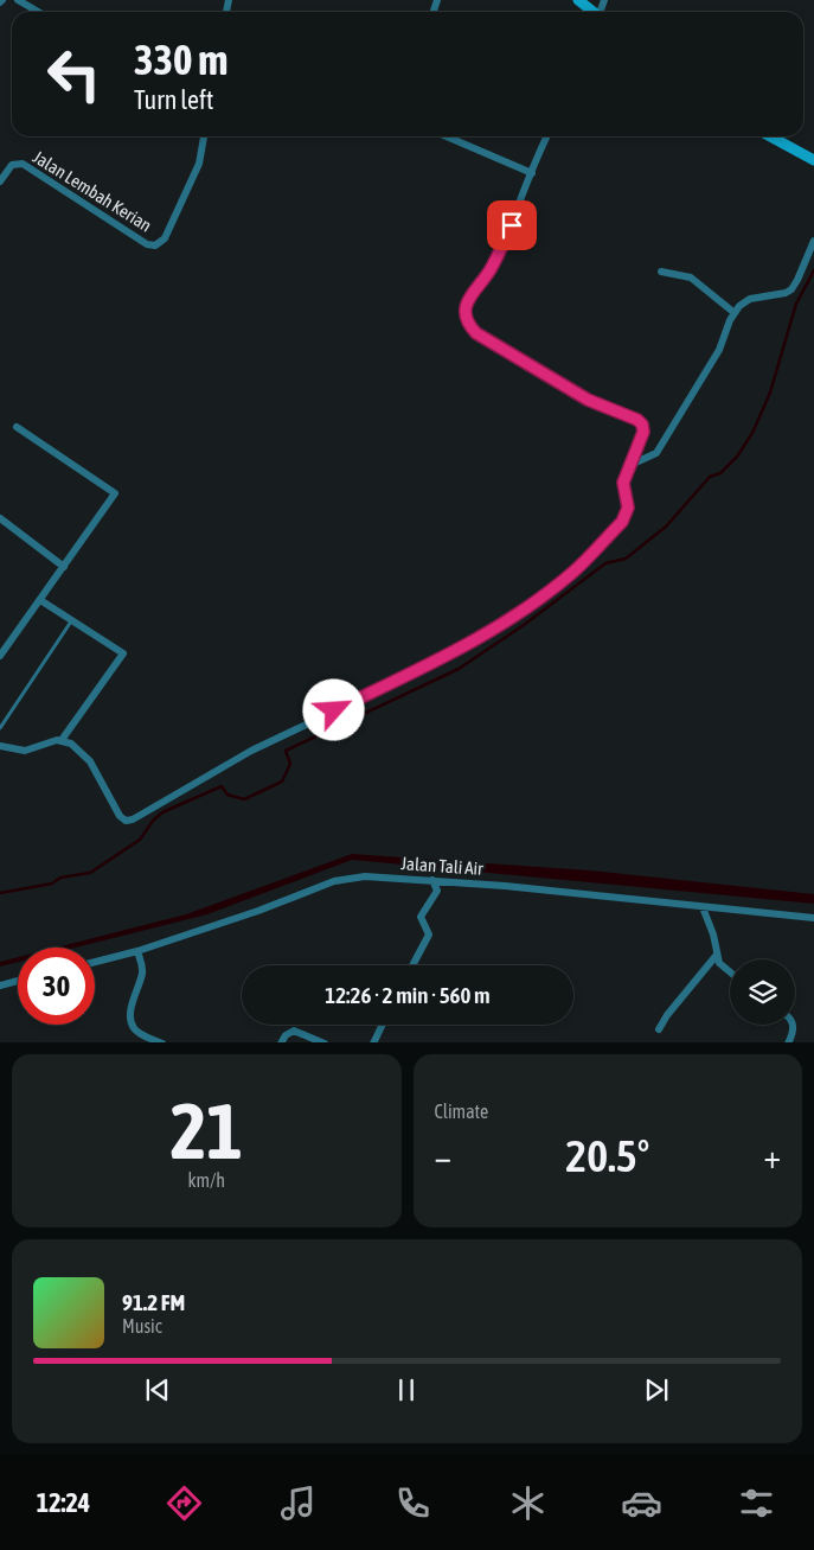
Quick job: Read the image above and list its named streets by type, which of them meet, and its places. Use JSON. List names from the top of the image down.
{
  "streets": {
    "street": ["Jalan Lembah Kerian", "Jalan Tali Air"]
  },
  "page": {
    "turn": ["330 m", "Turn left"],
    "limit": "30",
    "trip": "12:26 · 2 min · 560 m",
    "tile": [
      ["21", "km/h"],
      "Climate"
    ],
    "heat": ["−", "20.5°", "+"],
    "song": ["91.2 FM", "Music"],
    "tabs": "12:24"
  }
}
